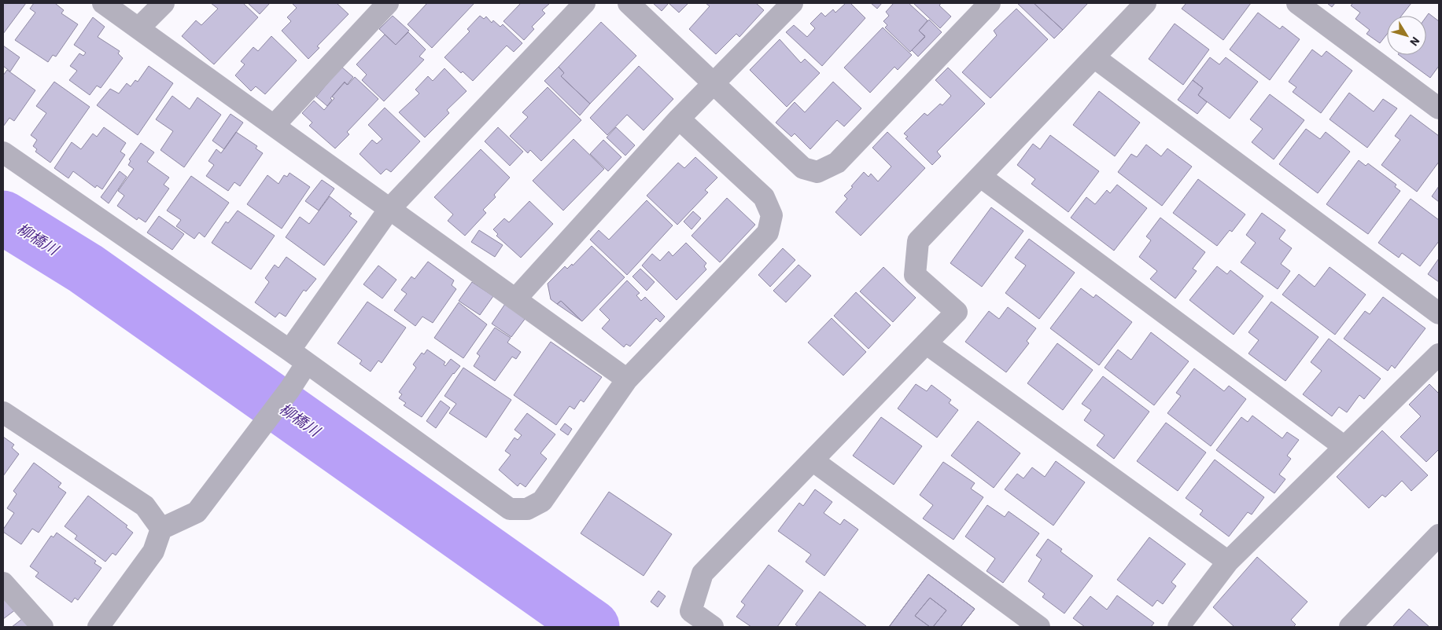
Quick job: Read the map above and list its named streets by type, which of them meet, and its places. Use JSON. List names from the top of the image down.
{
  "water": ["柳橋川"],
  "north": "bottom right"
}
